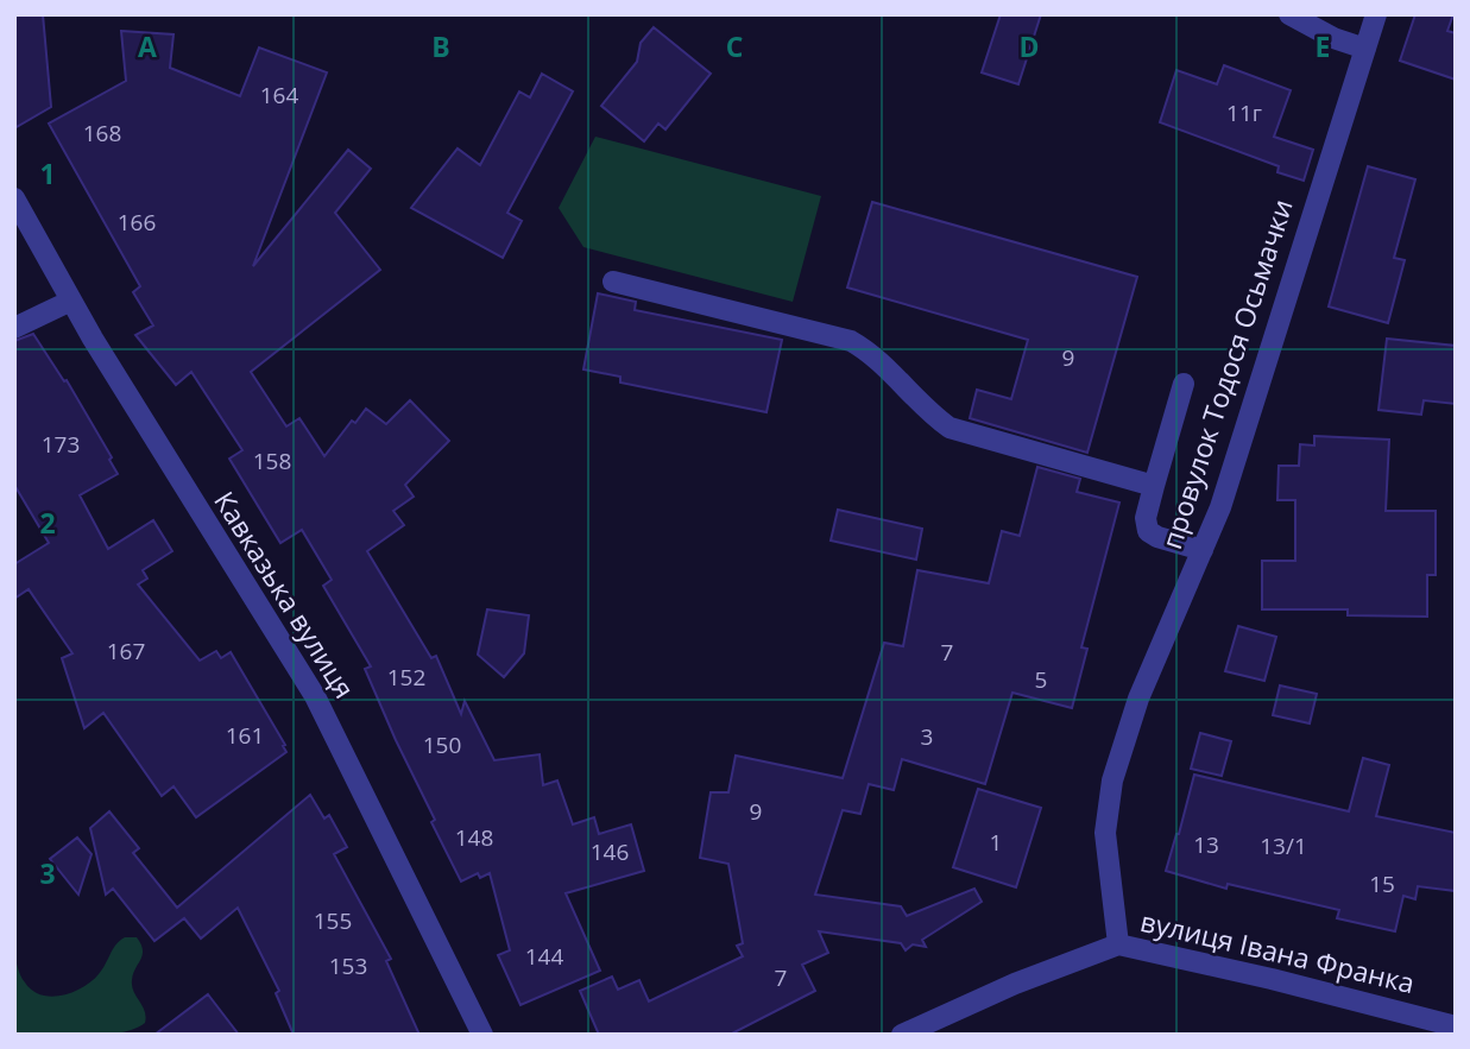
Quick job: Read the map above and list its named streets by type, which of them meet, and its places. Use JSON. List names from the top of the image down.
{
  "streets": {
    "street": ["провулок Тодося Осьмачки", "Кавказька вулиця", "вулиця Івана Франка"]
  },
  "crossings": [
    ["провулок Тодося Осьмачки", "вулиця Івана Франка"]
  ],
  "house_numbers": [
    "164",
    "11г",
    "168",
    "166",
    "9",
    "173",
    "158",
    "167",
    "7",
    "152",
    "5",
    "161",
    "3",
    "150",
    "9",
    "148",
    "1",
    "13",
    "13/1",
    "146",
    "15",
    "155",
    "144",
    "153",
    "7"
  ],
  "grid": {
    "columns": [
      "A",
      "B",
      "C",
      "D",
      "E"
    ],
    "rows": ["1", "2", "3"]
  }
}
